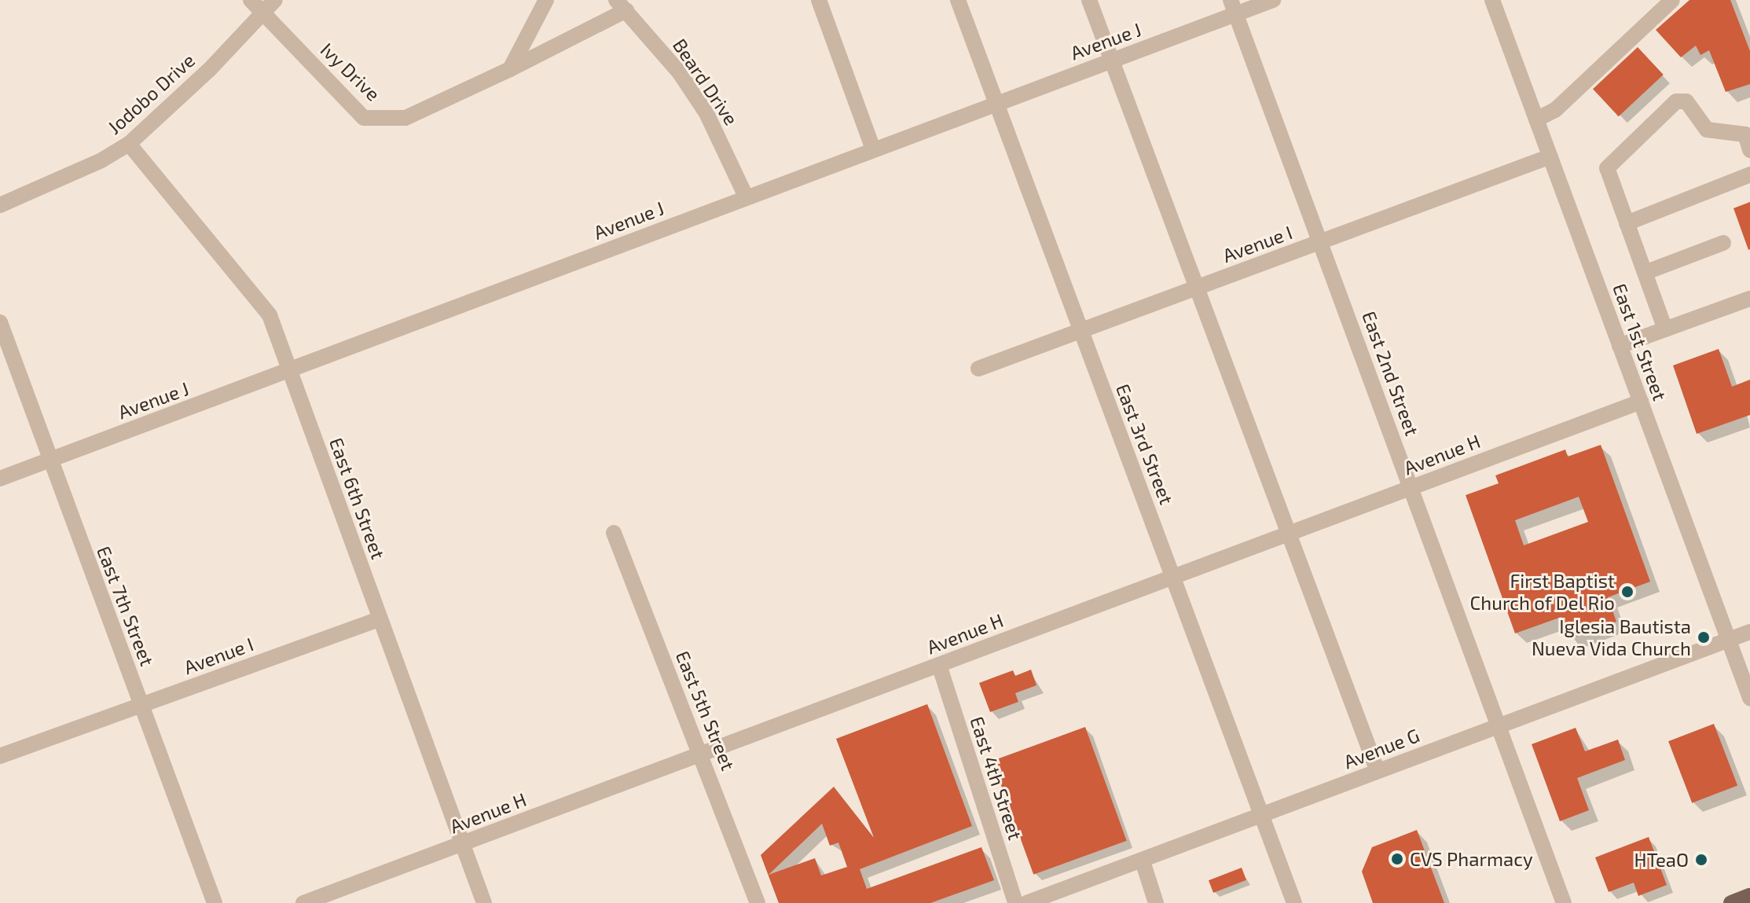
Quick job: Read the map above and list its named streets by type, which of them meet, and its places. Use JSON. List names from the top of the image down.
{
  "streets": {
    "street": [
      "Avenue J",
      "Ivy Drive",
      "Beard Drive",
      "Jodobo Drive",
      "Avenue I",
      "East 1st Street",
      "East 2nd Street",
      "East 3rd Street",
      "Avenue H",
      "East 6th Street",
      "East 7th Street",
      "East 5th Street",
      "Avenue G",
      "East 4th Street"
    ]
  },
  "crossings": [
    ["Avenue J", "Beard Drive"],
    ["Avenue J", "East 2nd Street"],
    ["Avenue J", "East 3rd Street"],
    ["Avenue J", "East 6th Street"],
    ["Avenue J", "East 7th Street"],
    ["Ivy Drive", "Beard Drive"],
    ["Ivy Drive", "Jodobo Drive"],
    ["Jodobo Drive", "East 6th Street"],
    ["Avenue I", "East 1st Street"],
    ["Avenue I", "East 2nd Street"],
    ["Avenue I", "East 3rd Street"],
    ["Avenue I", "East 6th Street"],
    ["Avenue I", "East 7th Street"],
    ["East 1st Street", "Avenue H"],
    ["East 1st Street", "Avenue G"],
    ["East 2nd Street", "Avenue H"],
    ["East 2nd Street", "Avenue G"],
    ["East 3rd Street", "Avenue H"],
    ["East 3rd Street", "Avenue G"],
    ["Avenue H", "East 6th Street"],
    ["Avenue H", "East 5th Street"],
    ["Avenue H", "East 4th Street"]
  ],
  "places": [
    "First Baptist Church of Del Rio",
    "Iglesia Bautista Nueva Vida Church",
    "CVS Pharmacy",
    "HTeaO"
  ]
}
